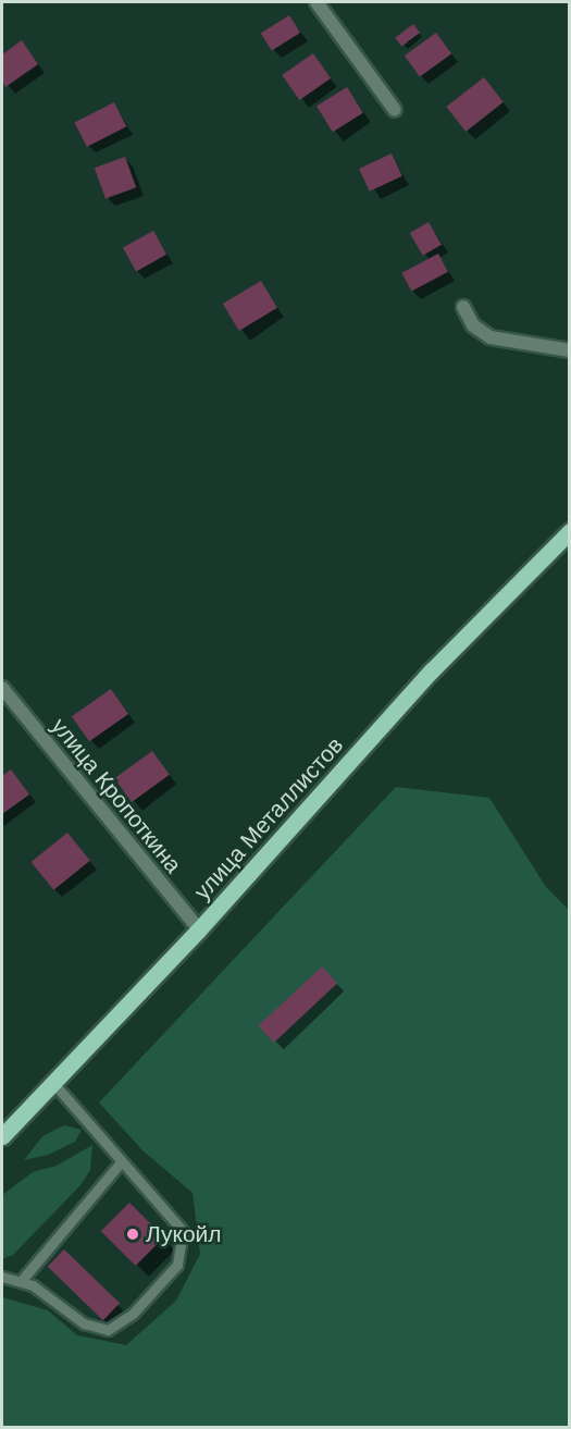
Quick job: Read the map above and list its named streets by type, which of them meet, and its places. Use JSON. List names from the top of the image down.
{
  "streets": {
    "main road": ["улица Металлистов"],
    "street": ["улица Кропоткина"]
  },
  "crossings": [
    ["улица Кропоткина", "улица Металлистов"]
  ],
  "places": ["Лукойл"]
}
